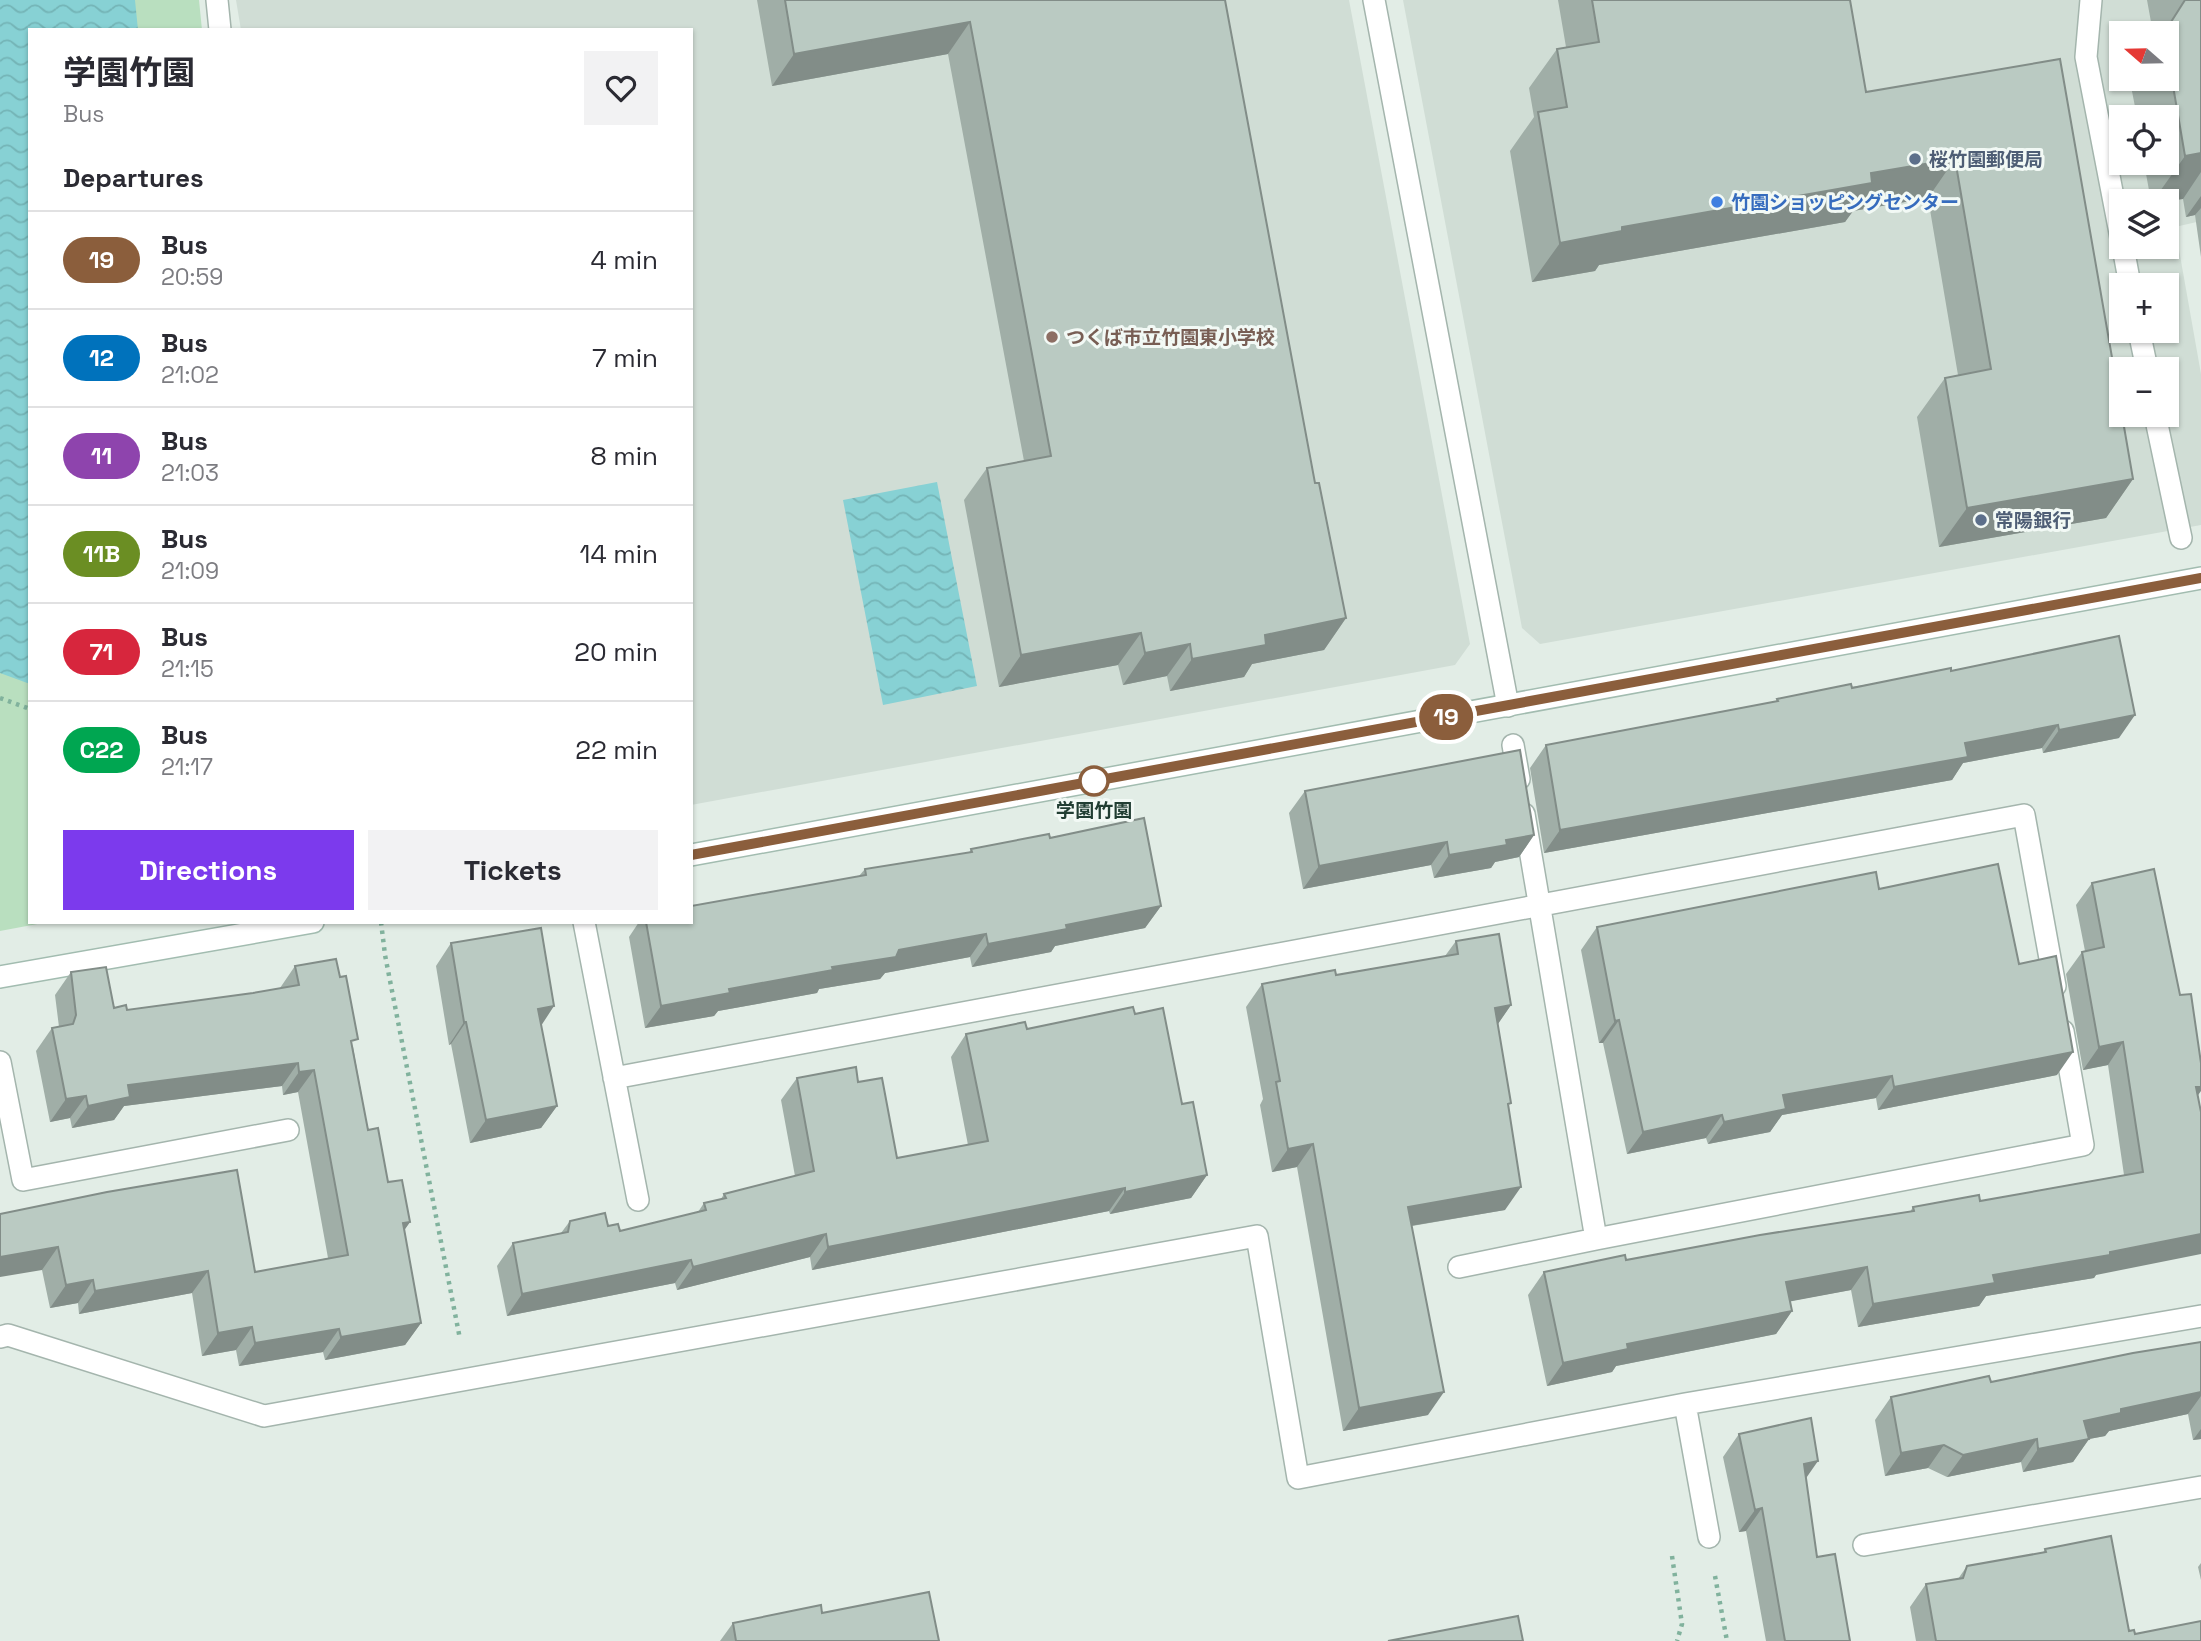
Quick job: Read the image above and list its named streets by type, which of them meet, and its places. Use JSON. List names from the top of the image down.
{
  "places": [
    "桜竹園郵便局",
    "竹園ショッピングセンター",
    "つくば市立竹園東小学校",
    "常陽銀行",
    "学園竹園"
  ],
  "lines": ["bus line 19"],
  "north": "left",
  "page": {
    "on_map": "19",
    "map_buttons": ["+", "−"],
    "heading": [
      ["学園竹園", "Bus"],
      "Departures"
    ],
    "list": [
      {
        "mark": "19",
        "name": "Bus",
        "note": "20:59",
        "value": "4 min"
      },
      {
        "mark": "12",
        "name": "Bus",
        "note": "21:02",
        "value": "7 min"
      },
      {
        "mark": "11",
        "name": "Bus",
        "note": "21:03",
        "value": "8 min"
      },
      {
        "mark": "11B",
        "name": "Bus",
        "note": "21:09",
        "value": "14 min"
      },
      {
        "mark": "71",
        "name": "Bus",
        "note": "21:15",
        "value": "20 min"
      },
      {
        "mark": "C22",
        "name": "Bus",
        "note": "21:17",
        "value": "22 min"
      }
    ],
    "buttons": ["Directions", "Tickets"]
  }
}
